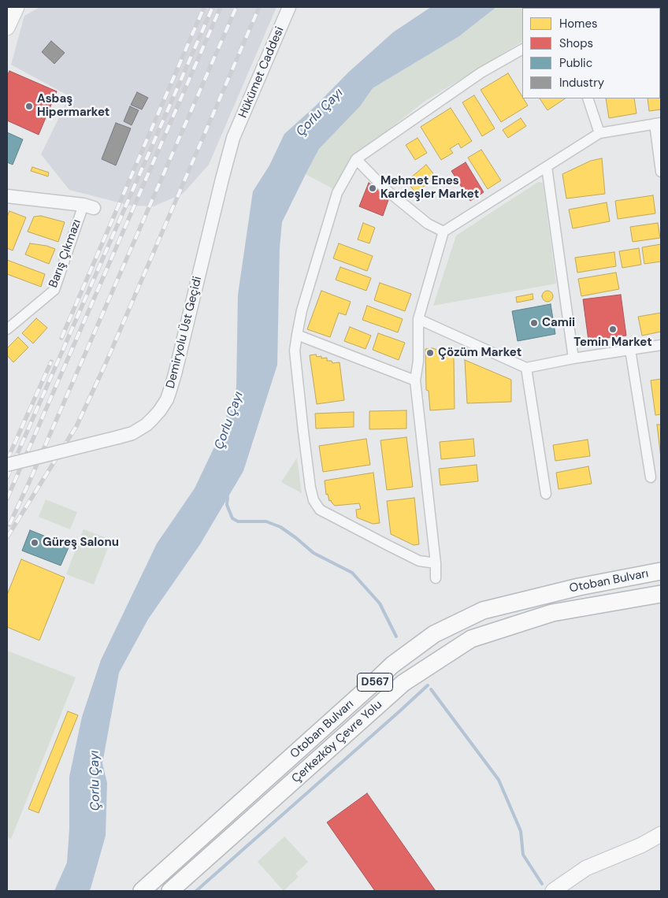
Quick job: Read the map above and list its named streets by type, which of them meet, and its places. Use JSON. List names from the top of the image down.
{
  "streets": {
    "highway": ["Otoban Bulvarı", "D567", "Çerkezköy Çevre Yolu"],
    "street": ["Hükümet Caddesi", "Barış Çıkmazı", "Demiryolu Üst Geçidi"]
  },
  "crossings": [
    ["Hükümet Caddesi", "Demiryolu Üst Geçidi"]
  ],
  "water": ["Çorlu Çayı"],
  "places": [
    "Asbaş Hipermarket",
    "Mehmet Enes Kardeşler Market",
    "Camii",
    "Temin Market",
    "Çözüm Market",
    "Güreş Salonu"
  ],
  "legend": [
    "Homes",
    "Shops",
    "Public",
    "Industry"
  ]
}
